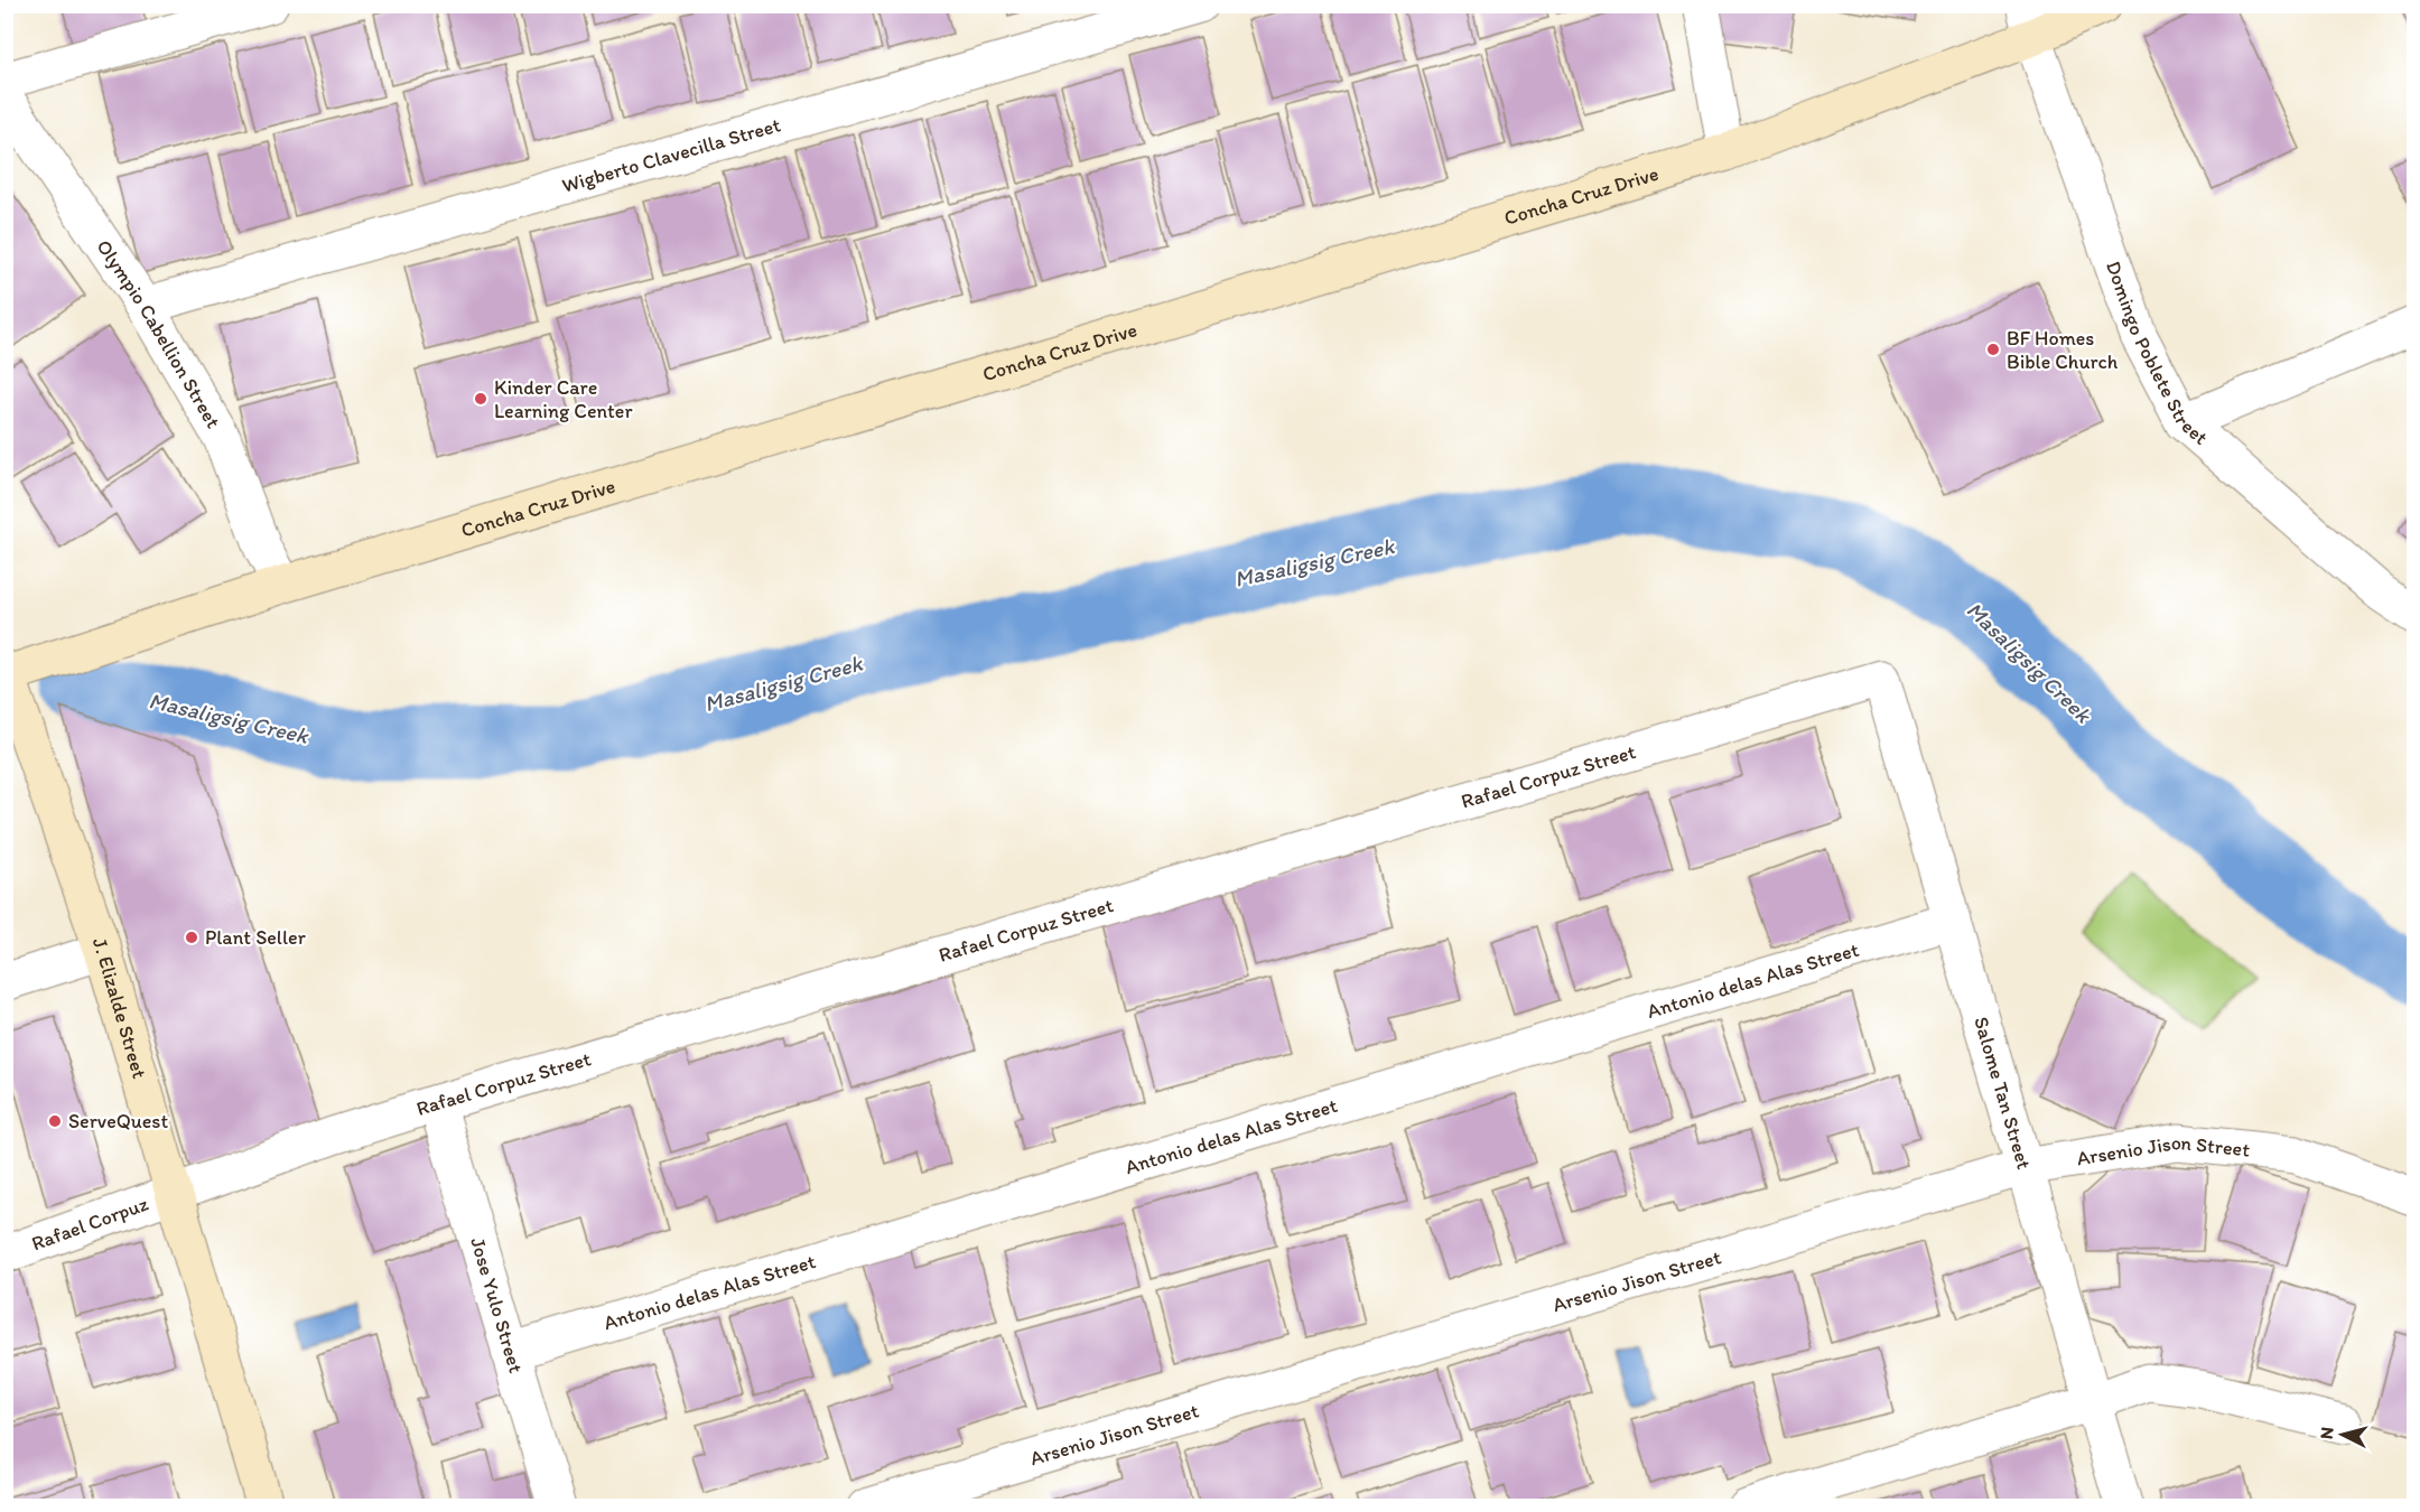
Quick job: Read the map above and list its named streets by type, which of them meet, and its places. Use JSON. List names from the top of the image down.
{
  "streets": {
    "street": [
      "Wigberto Clavecilla Street",
      "Concha Cruz Drive",
      "Olympio Cabellion Street",
      "Domingo Poblete Street",
      "Rafael Corpuz Street",
      "Antonio delas Alas Street",
      "J. Elizalde Street",
      "Salome Tan Street",
      "Arsenio Jison Street",
      "Rafael Corpuz",
      "Jose Yulo Street"
    ]
  },
  "crossings": [
    ["Wigberto Clavecilla Street", "Olympio Cabellion Street"],
    ["Concha Cruz Drive", "Olympio Cabellion Street"],
    ["Concha Cruz Drive", "Domingo Poblete Street"],
    ["Concha Cruz Drive", "J. Elizalde Street"],
    ["Rafael Corpuz Street", "J. Elizalde Street"],
    ["Rafael Corpuz Street", "Salome Tan Street"],
    ["Rafael Corpuz Street", "Rafael Corpuz"],
    ["Rafael Corpuz Street", "Jose Yulo Street"],
    ["Antonio delas Alas Street", "Salome Tan Street"],
    ["Antonio delas Alas Street", "Jose Yulo Street"],
    ["J. Elizalde Street", "Rafael Corpuz"],
    ["Salome Tan Street", "Arsenio Jison Street"]
  ],
  "water": ["Masaligsig Creek"],
  "places": [
    "BF Homes Bible Church",
    "Kinder Care Learning Center",
    "Plant Seller",
    "ServeQuest"
  ],
  "north": "left"
}
